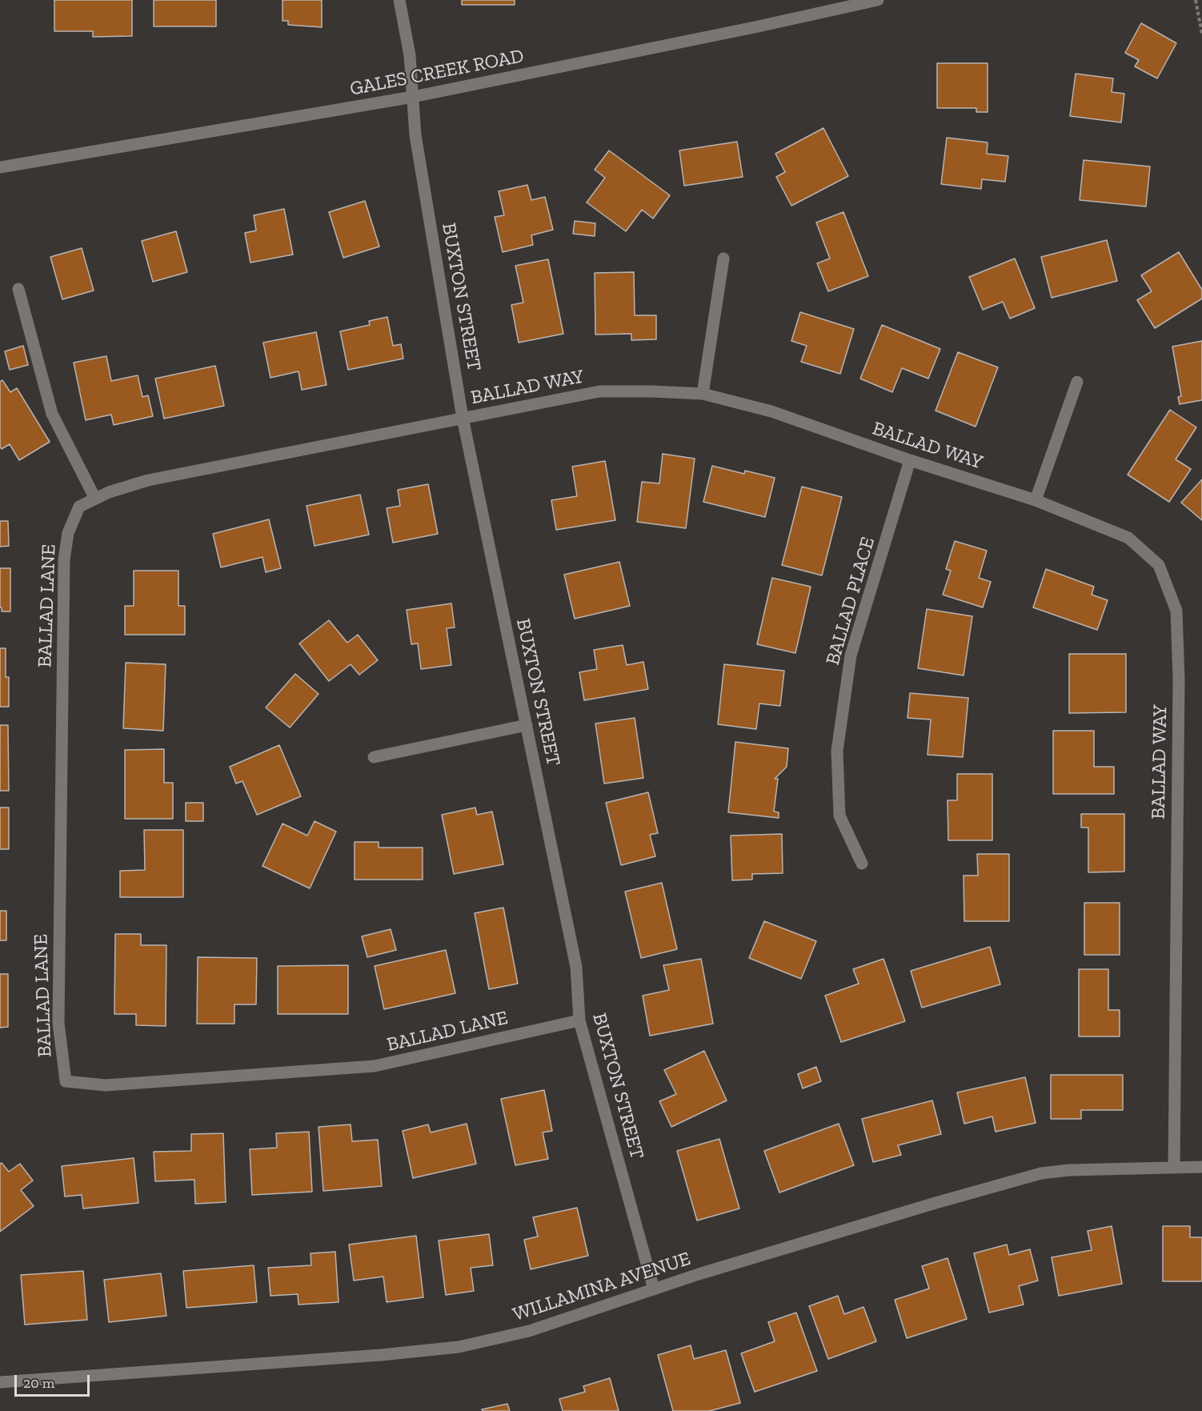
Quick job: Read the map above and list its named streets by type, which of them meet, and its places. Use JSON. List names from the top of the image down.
{
  "streets": {
    "street": [
      "GALES CREEK ROAD",
      "BUXTON STREET",
      "BALLAD WAY",
      "BALLAD PLACE",
      "BALLAD LANE",
      "WILLAMINA AVENUE"
    ]
  },
  "crossings": [
    ["GALES CREEK ROAD", "BUXTON STREET"],
    ["BUXTON STREET", "BALLAD WAY"],
    ["BUXTON STREET", "BALLAD LANE"],
    ["BUXTON STREET", "WILLAMINA AVENUE"],
    ["BALLAD WAY", "BALLAD PLACE"],
    ["BALLAD WAY", "BALLAD LANE"],
    ["BALLAD WAY", "WILLAMINA AVENUE"]
  ],
  "scale_bar": "20 m"
}
